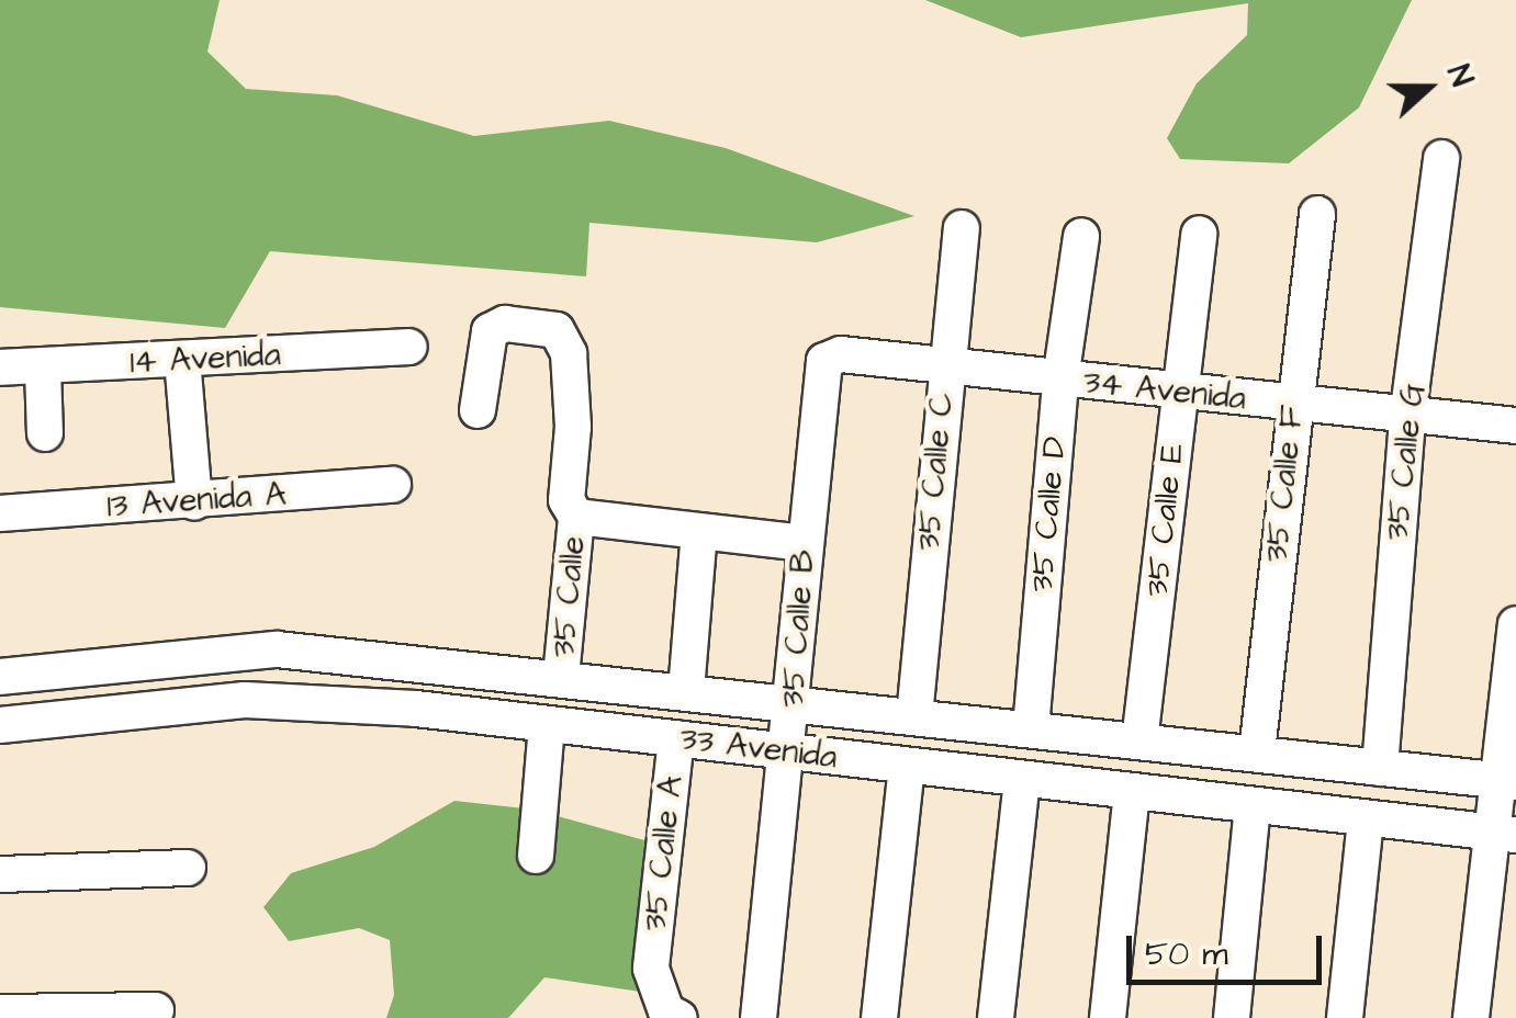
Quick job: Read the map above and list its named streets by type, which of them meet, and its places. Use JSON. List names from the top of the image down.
{
  "streets": {
    "street": [
      "14 Avenida",
      "34 Avenida",
      "35 Calle G",
      "35 Calle C",
      "35 Calle F",
      "13 Avenida A",
      "35 Calle D",
      "35 Calle E",
      "35 Calle",
      "35 Calle B",
      "33 Avenida",
      "35 Calle A"
    ]
  },
  "crossings": [
    ["34 Avenida", "35 Calle G"],
    ["34 Avenida", "35 Calle C"],
    ["34 Avenida", "35 Calle F"],
    ["34 Avenida", "35 Calle D"],
    ["34 Avenida", "35 Calle E"],
    ["34 Avenida", "35 Calle B"],
    ["35 Calle G", "33 Avenida"],
    ["35 Calle C", "33 Avenida"],
    ["35 Calle F", "33 Avenida"],
    ["35 Calle D", "33 Avenida"],
    ["35 Calle E", "33 Avenida"],
    ["35 Calle", "33 Avenida"],
    ["35 Calle B", "33 Avenida"],
    ["33 Avenida", "35 Calle A"]
  ],
  "scale_bar": "50 m",
  "north": "right"
}
